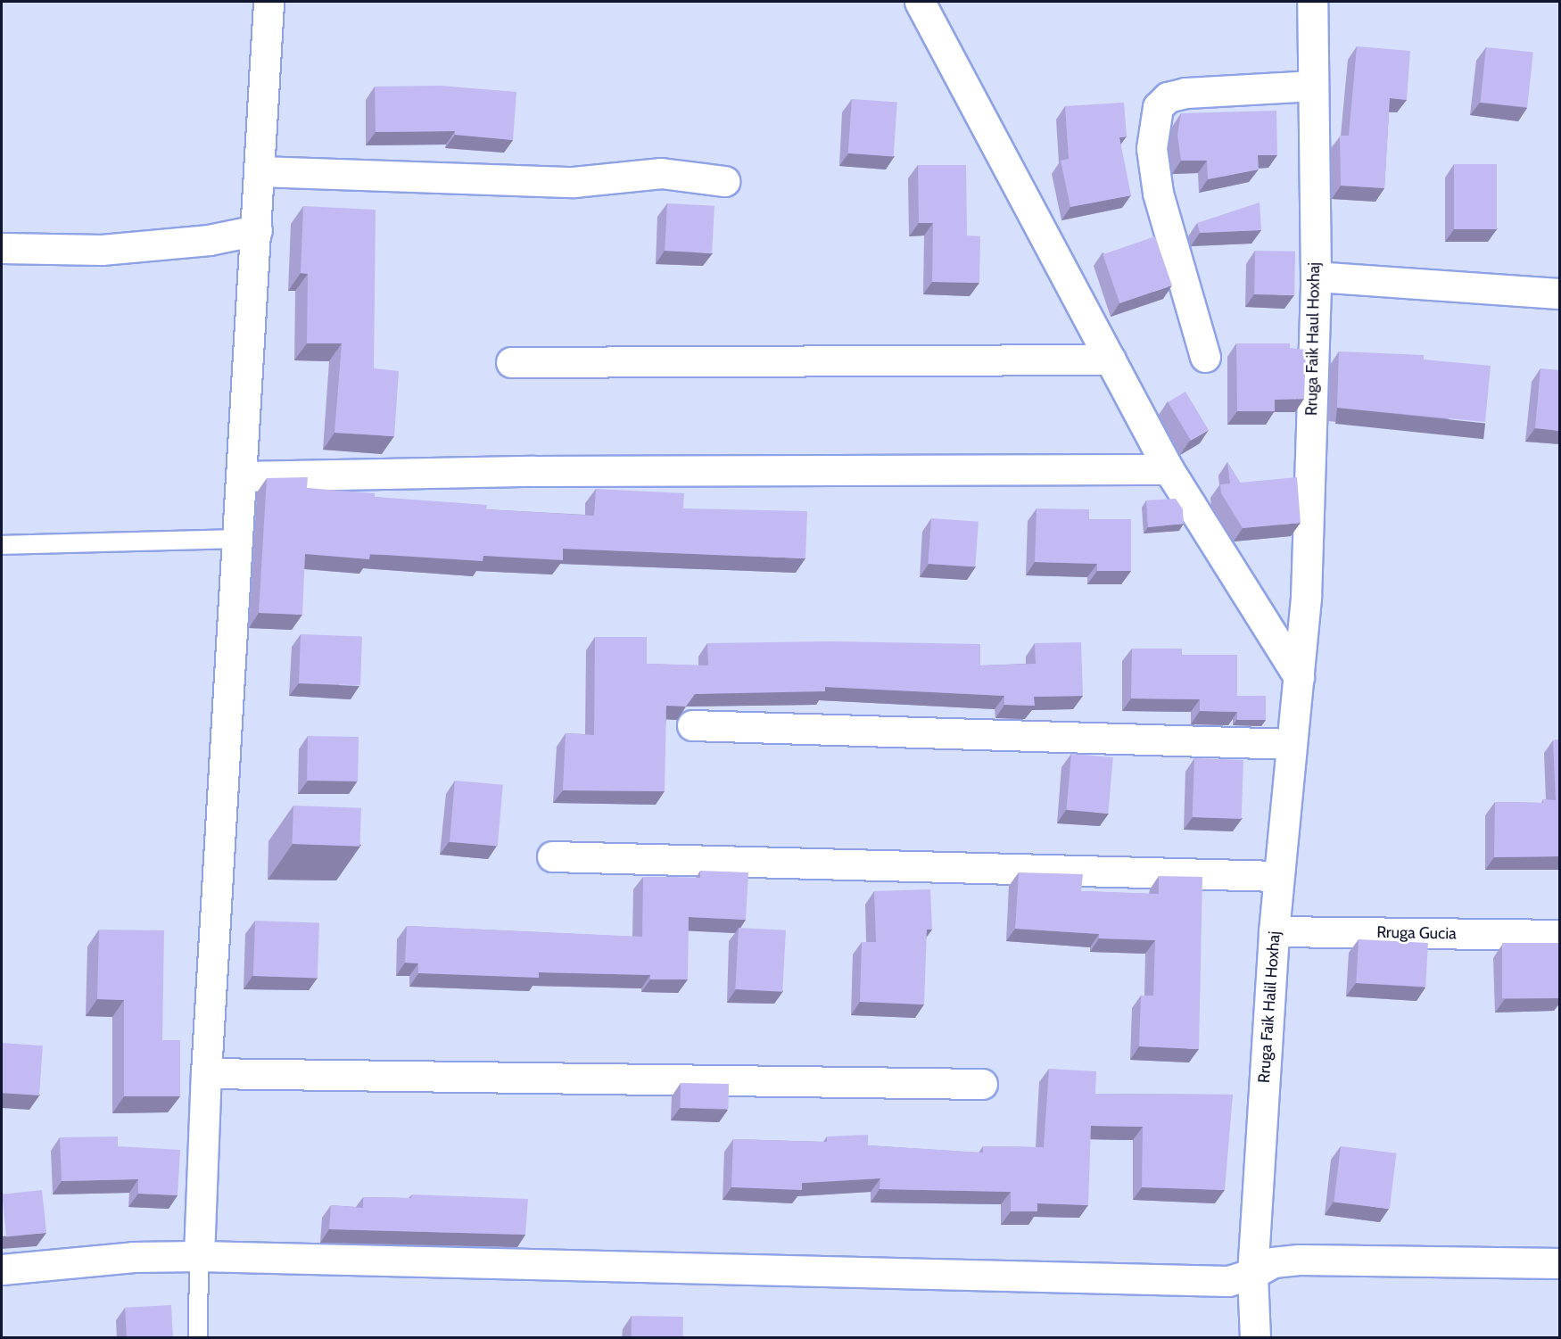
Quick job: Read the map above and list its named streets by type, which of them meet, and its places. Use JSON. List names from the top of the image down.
{
  "streets": {
    "street": ["Rruga Faik Haul Hoxhaj", "Rruga Gucia", "Rruga Faik Halil Hoxhaj"]
  },
  "crossings": [
    ["Rruga Faik Haul Hoxhaj", "Rruga Faik Halil Hoxhaj"],
    ["Rruga Gucia", "Rruga Faik Halil Hoxhaj"]
  ]
}
